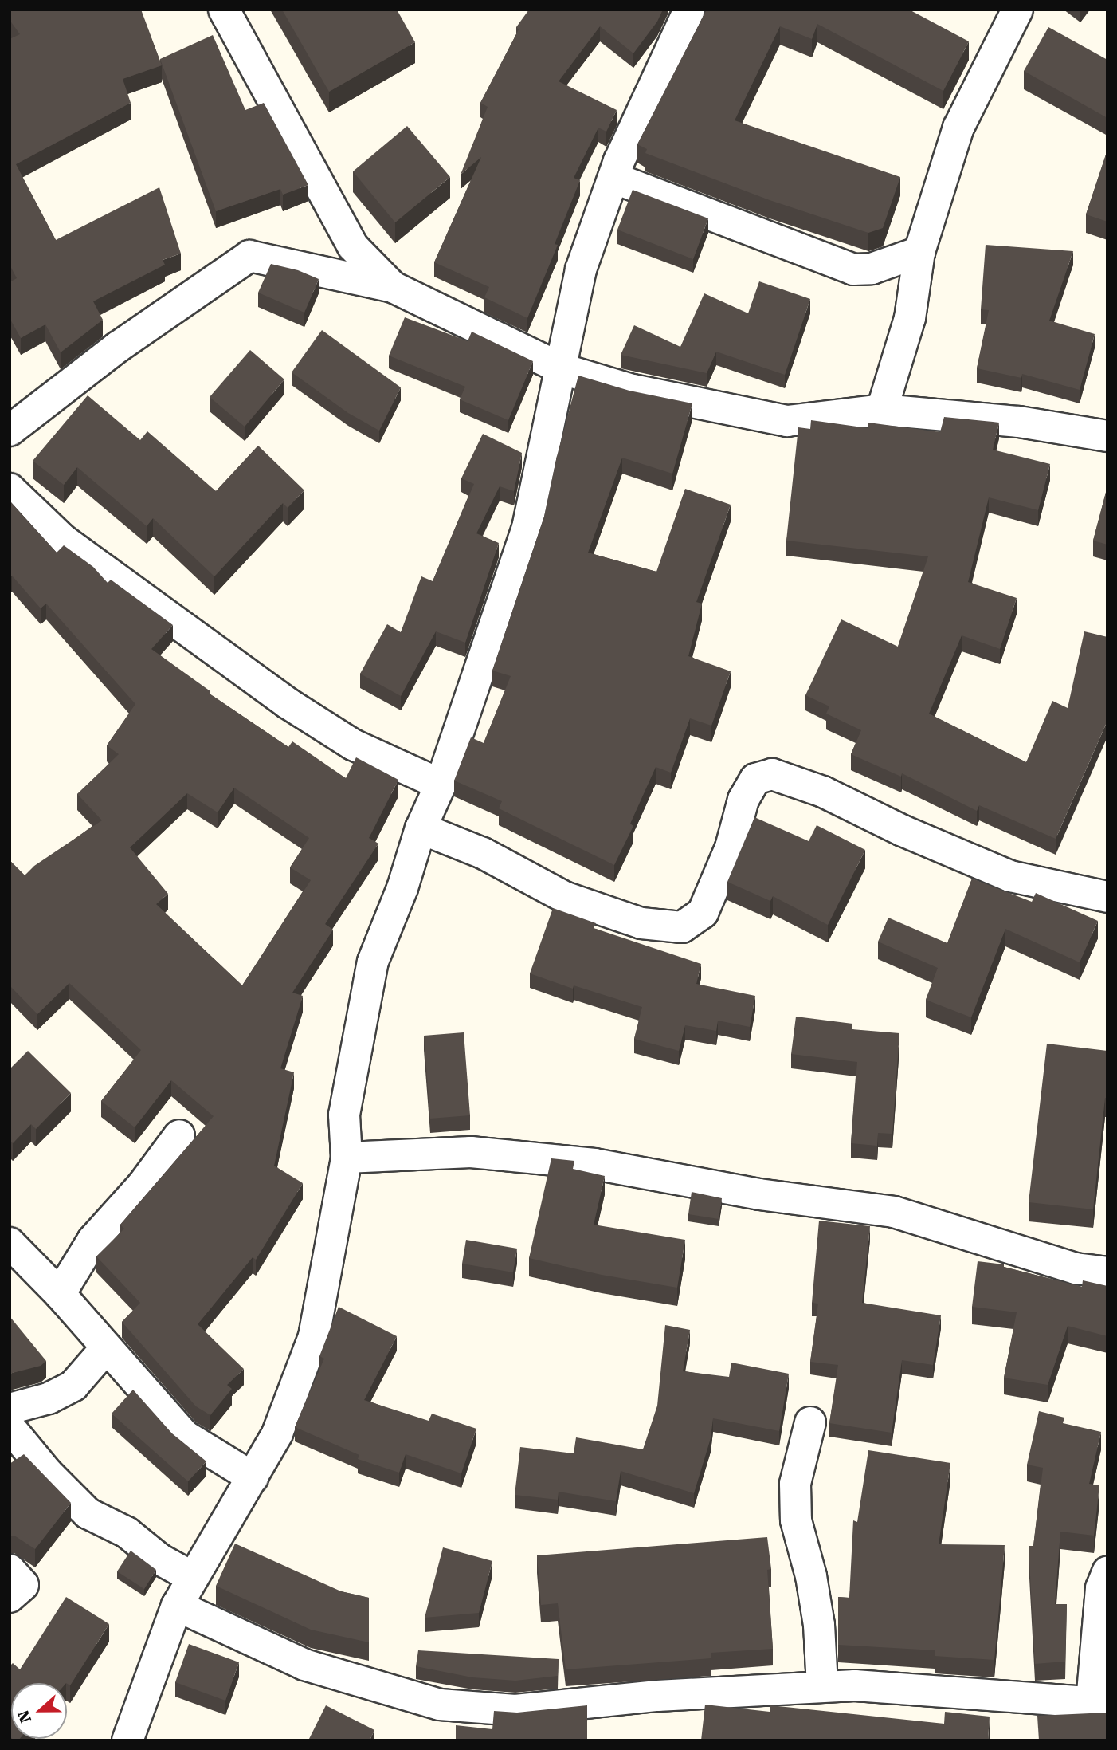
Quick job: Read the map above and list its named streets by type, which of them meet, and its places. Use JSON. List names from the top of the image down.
{
  "north": "left"
}
